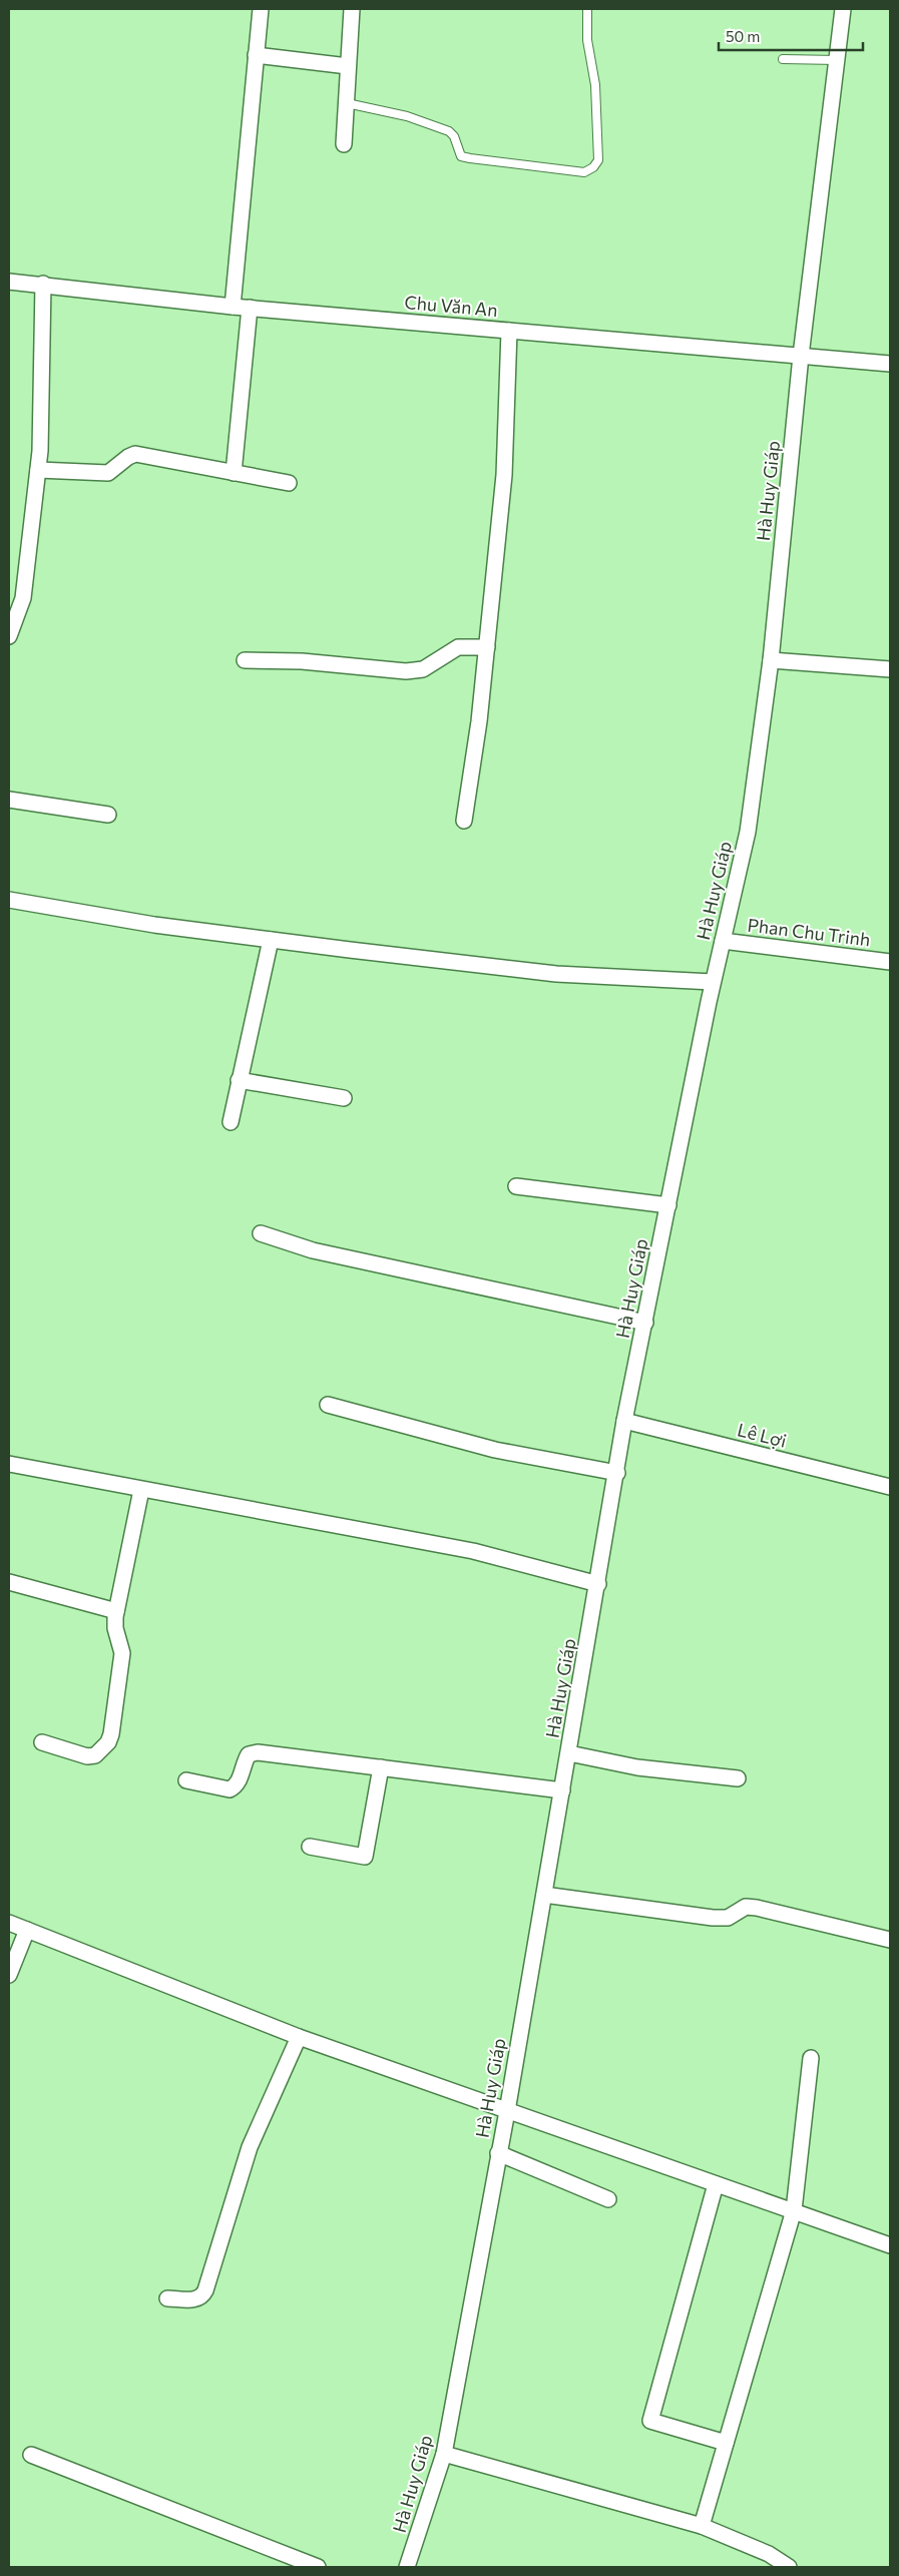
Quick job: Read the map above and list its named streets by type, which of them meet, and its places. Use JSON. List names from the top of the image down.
{
  "streets": {
    "street": [
      "Chu Văn An",
      "Hà Huy Giáp",
      "Phan Chu Trinh",
      "Lê Lợi"
    ]
  },
  "crossings": [
    ["Chu Văn An", "Hà Huy Giáp"],
    ["Hà Huy Giáp", "Phan Chu Trinh"],
    ["Hà Huy Giáp", "Lê Lợi"]
  ],
  "scale_bar": "50 m"
}
